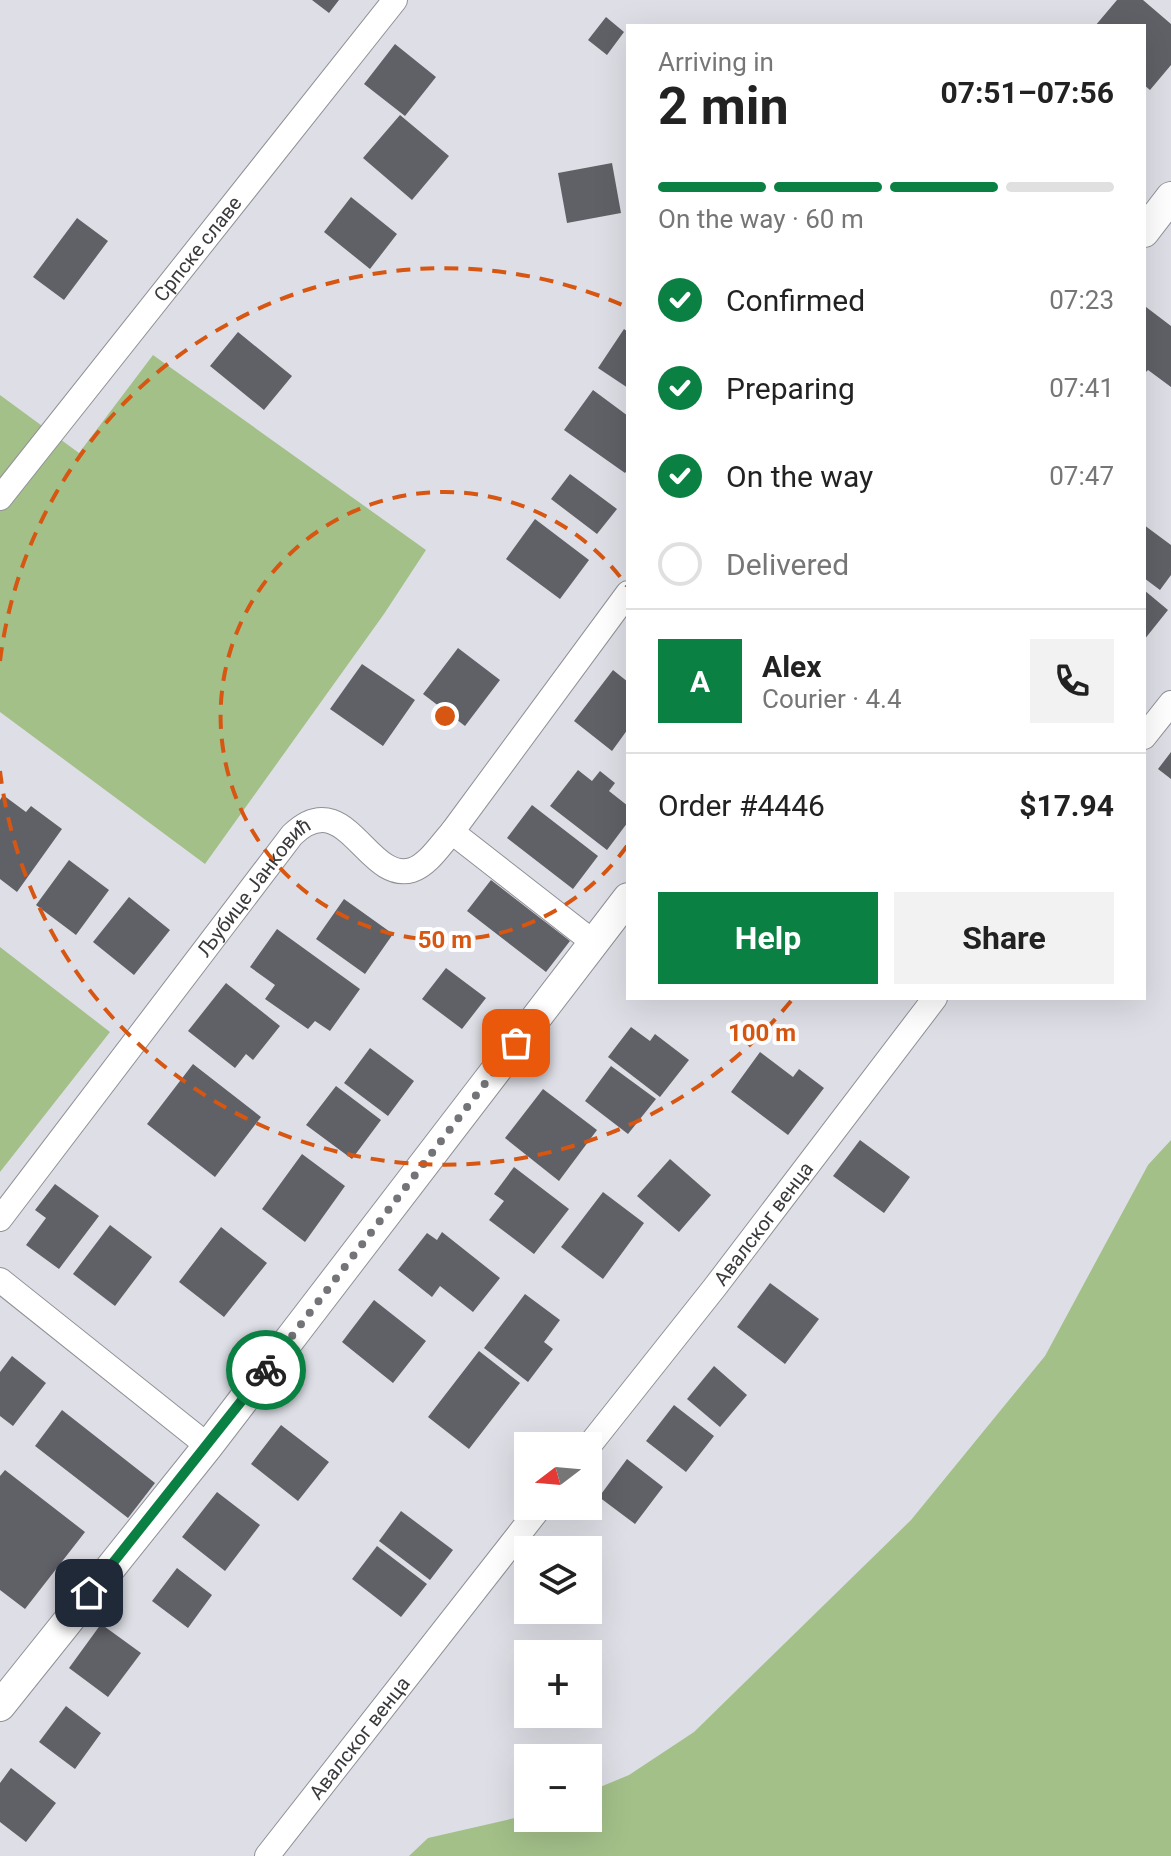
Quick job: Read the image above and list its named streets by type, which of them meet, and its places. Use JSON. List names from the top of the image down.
{
  "streets": {
    "street": ["Српске славе", "Љубице Јанковић", "Авалског венца"]
  },
  "north": "left",
  "page": {
    "heading": ["2 min", "Arriving in", "07:51–07:56"],
    "panel": [
      "Alex",
      "Courier · 4.4",
      "Order #4446",
      "$17.94"
    ],
    "bar": "On the way · 60 m",
    "list": [
      ["Confirmed", "07:23"],
      ["Preparing", "07:41"],
      ["On the way", "07:47"],
      "Delivered"
    ],
    "round": "A",
    "buttons": ["Help", "Share"],
    "map_buttons": ["+", "−"]
  },
  "rings": ["50 m", "100 m"]
}
